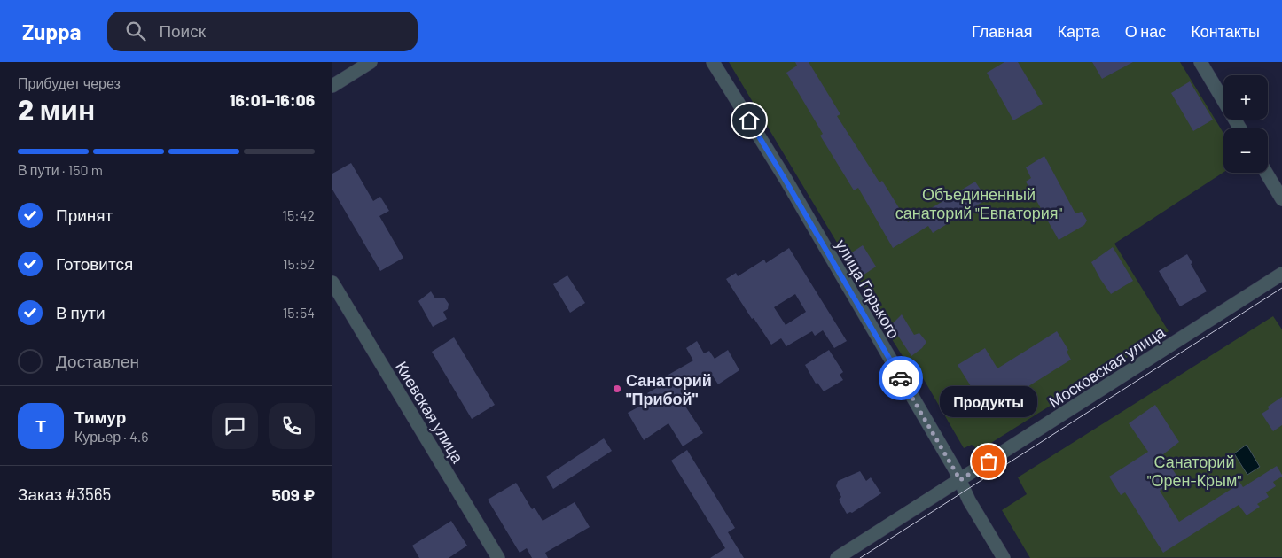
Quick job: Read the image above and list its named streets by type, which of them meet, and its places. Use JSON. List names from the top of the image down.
{
  "streets": {
    "street": ["улица Горького", "Московская улица", "Киевская улица"]
  },
  "crossings": [
    ["улица Горького", "Московская улица"]
  ],
  "parks": ["Объединенный санаторий \"Евпатория\"", "Санаторий \"Орен-Крым\""],
  "places": ["Санаторий \"Прибой\"", "Продукты"],
  "page": {
    "header": "Zuppa",
    "search": "Поиск",
    "nav": [
      "Главная",
      "Карта",
      "О нас",
      "Контакты"
    ],
    "heading": ["2 мин", "Прибудет через", "16:01–16:06"],
    "panel": [
      "Тимур",
      "Курьер · 4.6",
      "Заказ #3565",
      "509 ₽"
    ],
    "map_buttons": ["+", "−"],
    "bar": "В пути · 150 m",
    "list": [
      ["Принят", "15:42"],
      ["Готовится", "15:52"],
      ["В пути", "15:54"],
      "Доставлен"
    ],
    "bubble": "Продукты",
    "round": "Т"
  }
}
